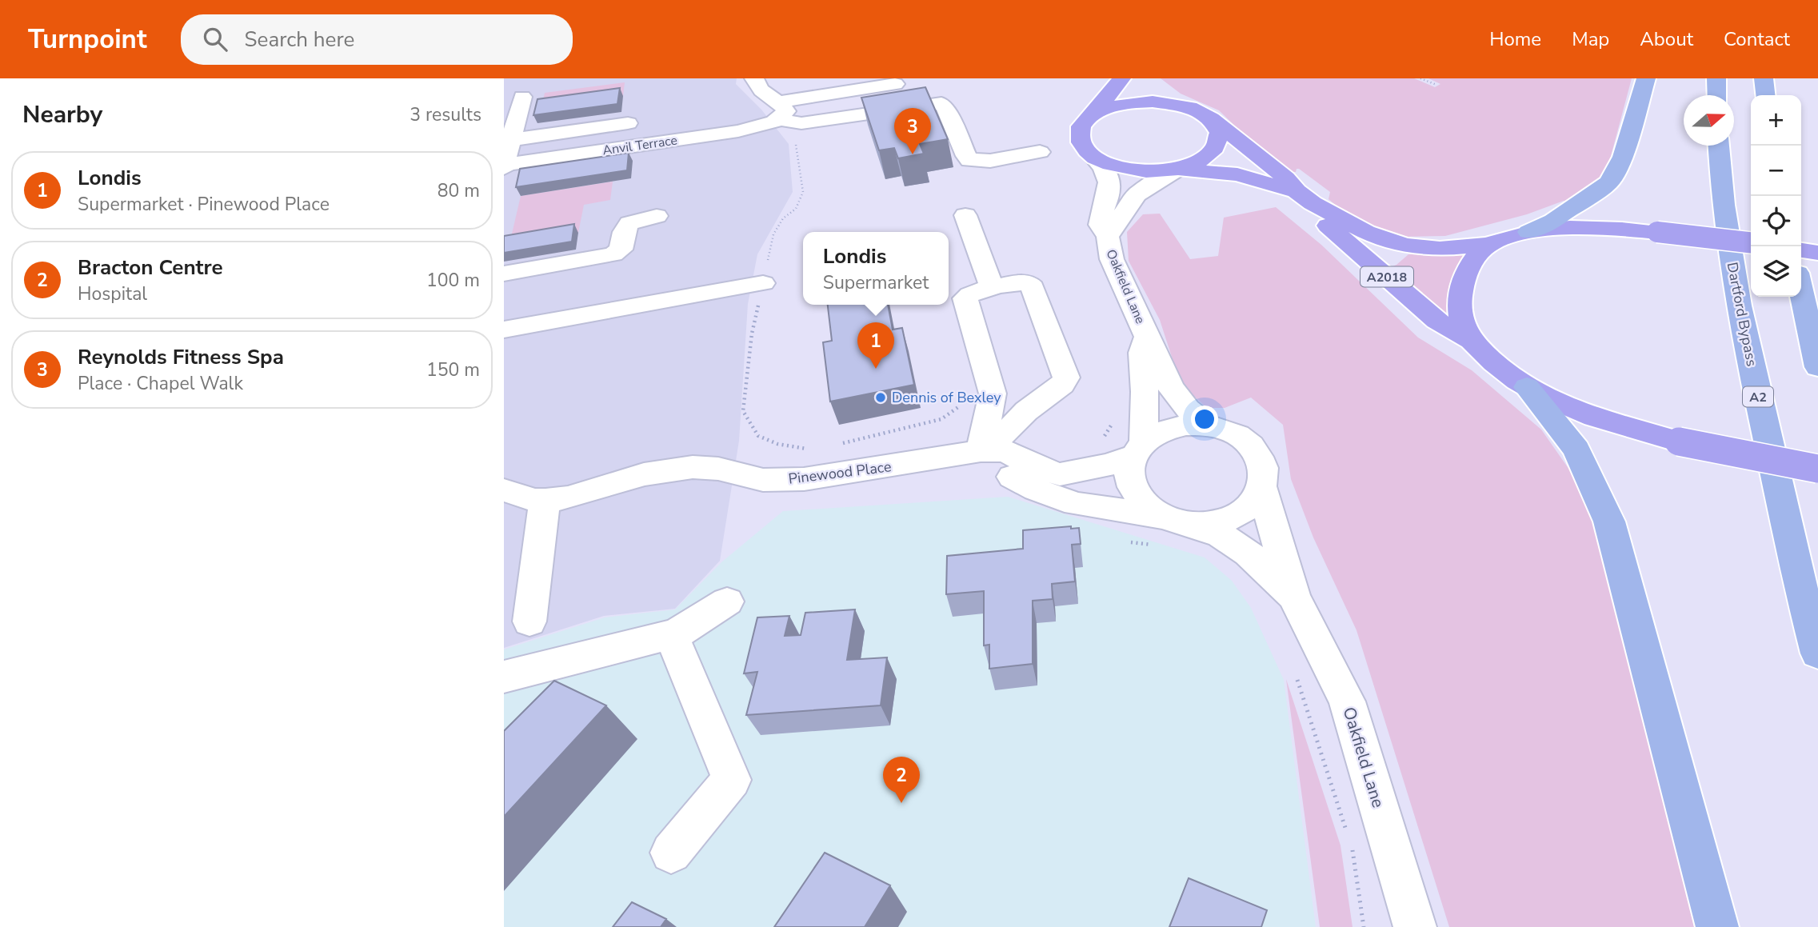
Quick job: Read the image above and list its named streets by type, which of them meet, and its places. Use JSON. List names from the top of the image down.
{
  "streets": {
    "highway": ["Dartford Bypass", "A2"],
    "main road": ["A2018"],
    "street": ["Anvil Terrace", "Oakfield Lane", "Pinewood Place"]
  },
  "crossings": [
    ["A2018", "Oakfield Lane"],
    ["Oakfield Lane", "Pinewood Place"]
  ],
  "places": ["Dennis of Bexley"],
  "north": "right",
  "page": {
    "header": "Turnpoint",
    "search": "Search here",
    "nav": [
      "Home",
      "Map",
      "About",
      "Contact"
    ],
    "heading": ["Nearby", "3 results"],
    "map_buttons": ["+", "−"],
    "pins": ["3", "1", "2"],
    "list": [
      {
        "mark": "1",
        "name": "Londis",
        "note": "Supermarket · Pinewood Place",
        "value": "80 m"
      },
      {
        "mark": "2",
        "name": "Bracton Centre",
        "note": "Hospital",
        "value": "100 m"
      },
      {
        "mark": "3",
        "name": "Reynolds Fitness Spa",
        "note": "Place · Chapel Walk",
        "value": "150 m"
      }
    ],
    "popup": ["Londis", "Supermarket"]
  }
}
